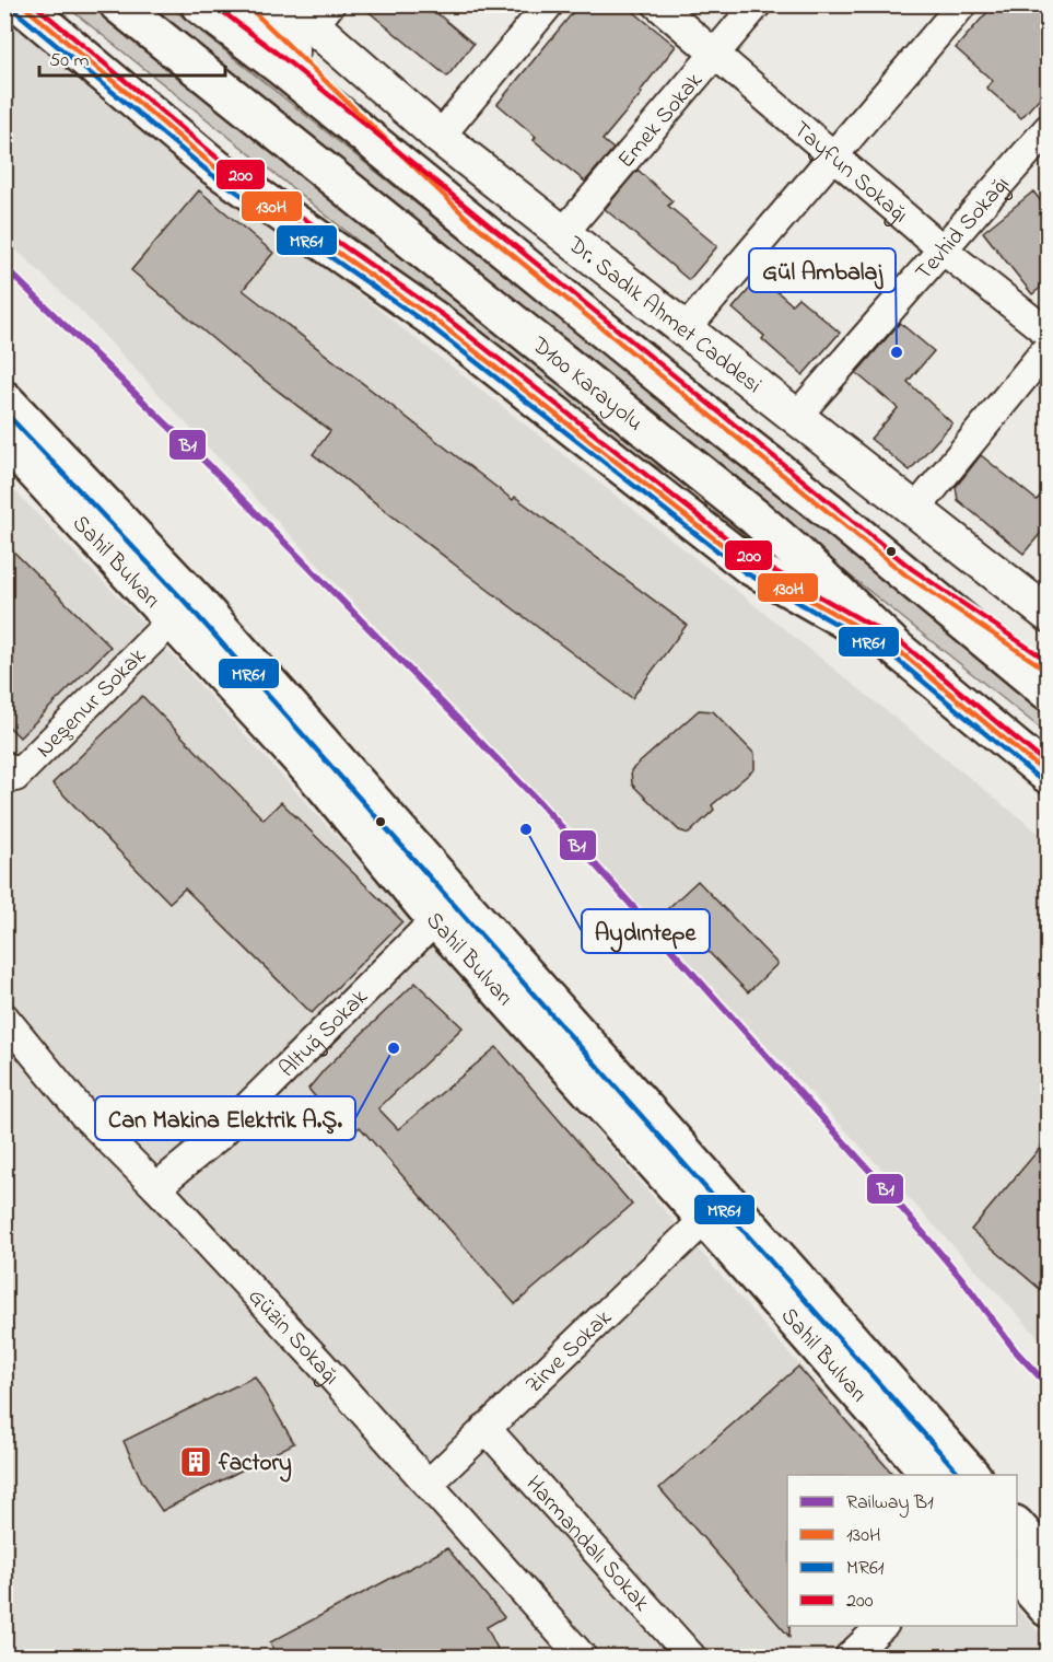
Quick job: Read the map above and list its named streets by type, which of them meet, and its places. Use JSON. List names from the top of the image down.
{
  "streets": {
    "highway": ["D100 Karayolu", "Sahil Bulvarı"],
    "main road": ["Dr. Sadık Ahmet Caddesi"],
    "street": [
      "Emek Sokak",
      "Tayfun Sokağı",
      "Tevhid Sokağı",
      "Neşenur Sokak",
      "Altuğ Sokak",
      "Güzin Sokağı",
      "Zirve Sokak",
      "Harmandalı Sokak"
    ]
  },
  "crossings": [
    ["Emek Sokak", "Tayfun Sokağı"],
    ["Emek Sokak", "Dr. Sadık Ahmet Caddesi"],
    ["Tayfun Sokağı", "Tevhid Sokağı"],
    ["Tevhid Sokağı", "Dr. Sadık Ahmet Caddesi"],
    ["Sahil Bulvarı", "Neşenur Sokak"],
    ["Sahil Bulvarı", "Altuğ Sokak"],
    ["Sahil Bulvarı", "Zirve Sokak"],
    ["Altuğ Sokak", "Güzin Sokağı"],
    ["Güzin Sokağı", "Zirve Sokak"],
    ["Zirve Sokak", "Harmandalı Sokak"]
  ],
  "places": {
    "other": ["Gül Ambalaj", "Aydıntepe", "Can Makina Elektrik A.Ş."],
    "building": ["factory"]
  },
  "lines": [
    "transit line 130H",
    "transit line 200",
    "transit line MR61",
    "rail line B1"
  ],
  "legend": [
    "Railway B1",
    "130H",
    "MR61",
    "200"
  ],
  "scale_bar": "50 m"
}
